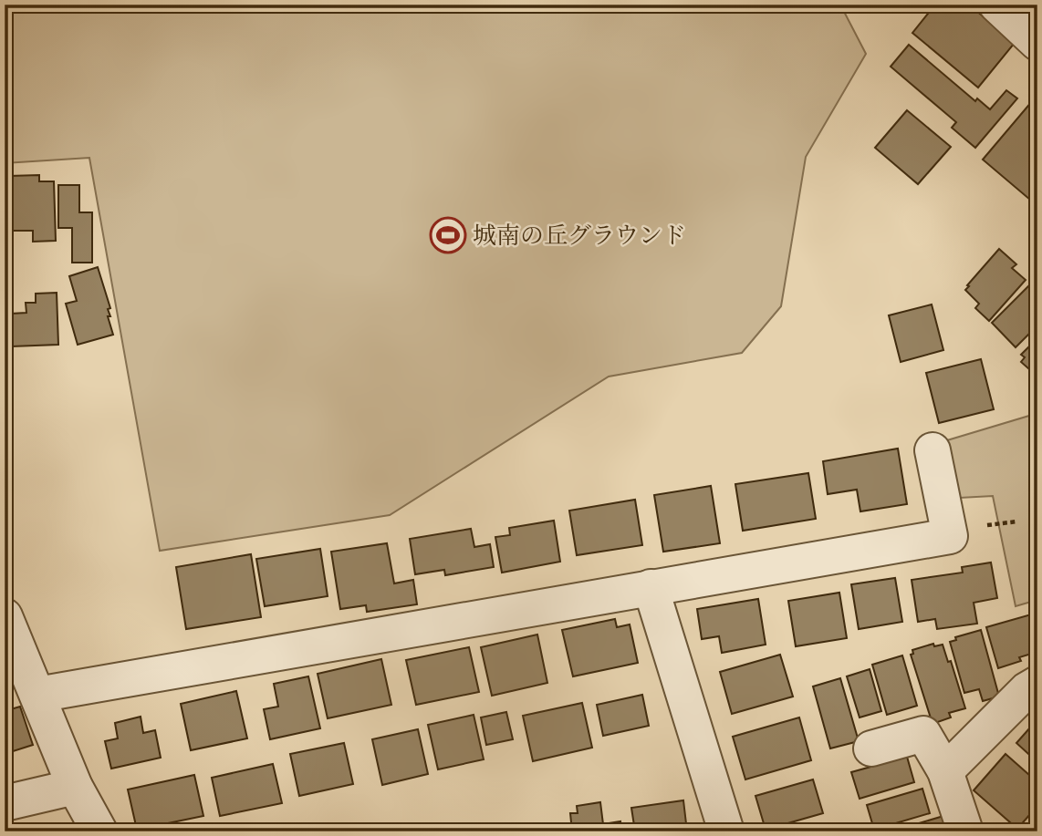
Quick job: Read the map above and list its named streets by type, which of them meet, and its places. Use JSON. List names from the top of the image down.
{
  "places": {
    "sports": ["城南の丘グラウンド"]
  }
}
